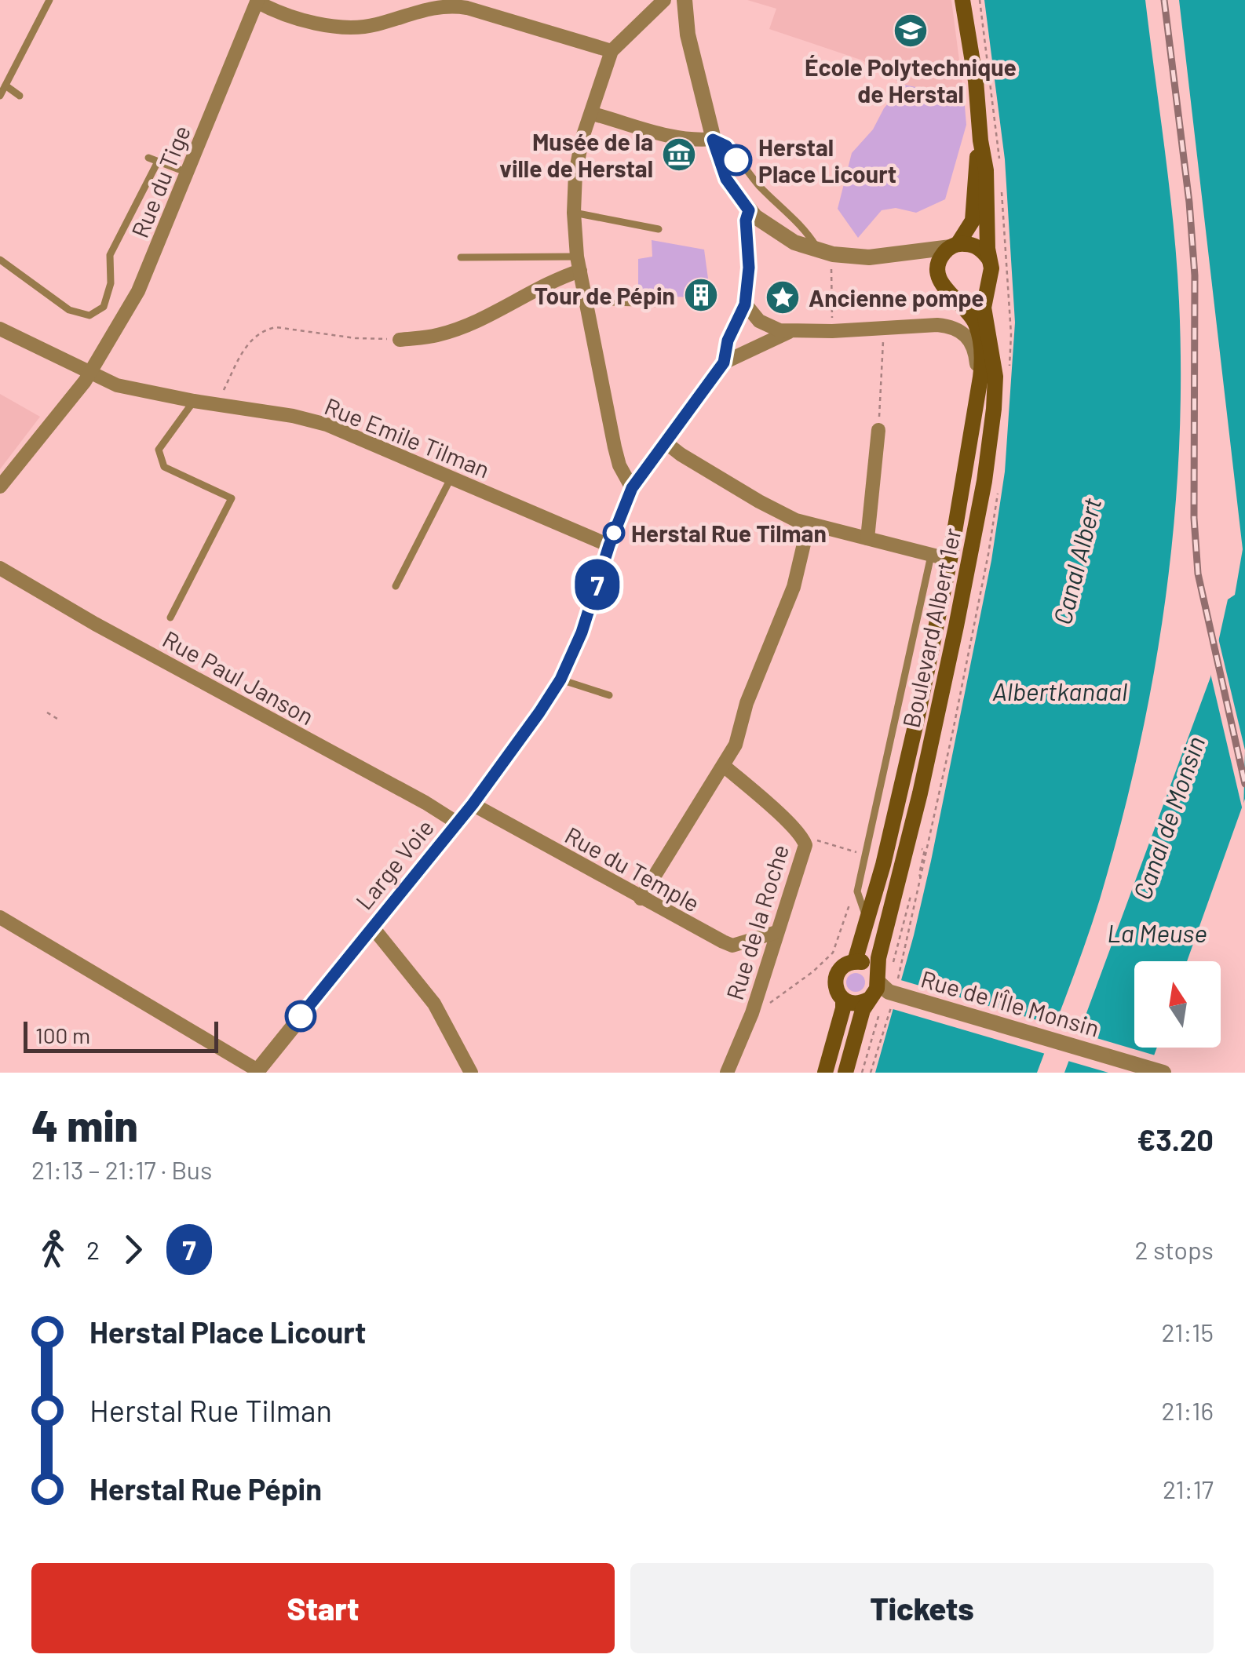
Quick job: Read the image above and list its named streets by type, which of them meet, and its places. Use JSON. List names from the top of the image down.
{
  "streets": {
    "main road": ["Boulevard Albert 1er"],
    "street": [
      "Rue du Tige",
      "Rue Emile Tilman",
      "Rue Paul Janson",
      "Large Voie",
      "Rue du Temple",
      "Rue de la Roche",
      "Rue de l'Île Monsin"
    ]
  },
  "crossings": [
    ["Rue du Tige", "Rue Emile Tilman"],
    ["Rue Emile Tilman", "Large Voie"],
    ["Boulevard Albert 1er", "Rue de l'Île Monsin"],
    ["Rue Paul Janson", "Large Voie"],
    ["Large Voie", "Rue du Temple"],
    ["Rue du Temple", "Rue de la Roche"]
  ],
  "water": [
    "Canal Albert",
    "Albertkanaal",
    "Canal de Monsin",
    "La Meuse"
  ],
  "places": {
    "school or university": ["École Polytechnique de Herstal"],
    "museum": ["Musée de la ville de Herstal"],
    "other": ["Herstal Place Licourt", "Herstal Rue Tilman"],
    "building": ["Tour de Pépin"],
    "place": ["Ancienne pompe"]
  },
  "lines": ["bus line 7"],
  "scale_bar": "100 m",
  "north": "top",
  "page": {
    "on_map": "7",
    "scale": "100 m",
    "heading": ["4 min", "21:13 – 21:17 · Bus", "€3.20"],
    "legs": ["2", "7", "2 stops"],
    "list": [
      {
        "name": "Herstal Place Licourt",
        "value": "21:15"
      },
      {
        "name": "Herstal Rue Tilman",
        "value": "21:16"
      },
      {
        "name": "Herstal Rue Pépin",
        "value": "21:17"
      }
    ],
    "buttons": ["Start", "Tickets"]
  }
}
